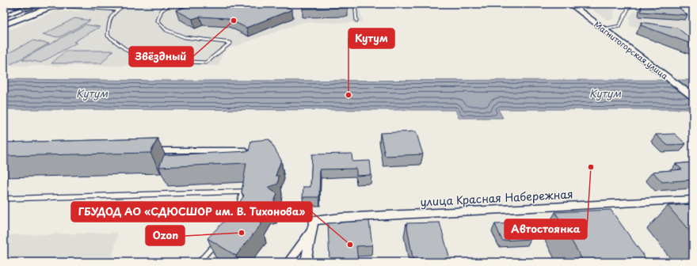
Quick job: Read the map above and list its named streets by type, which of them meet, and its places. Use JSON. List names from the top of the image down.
{
  "streets": {
    "main road": ["Магнитогорская улица"],
    "street": ["улица Красная Набережная"]
  },
  "water": ["Кутум"],
  "places": [
    "Звёздный",
    "Кутум",
    "Автостоянка",
    "Ozon",
    "ГБУДОД АО «СДЮСШОР им. В. Тихонова»"
  ]
}
